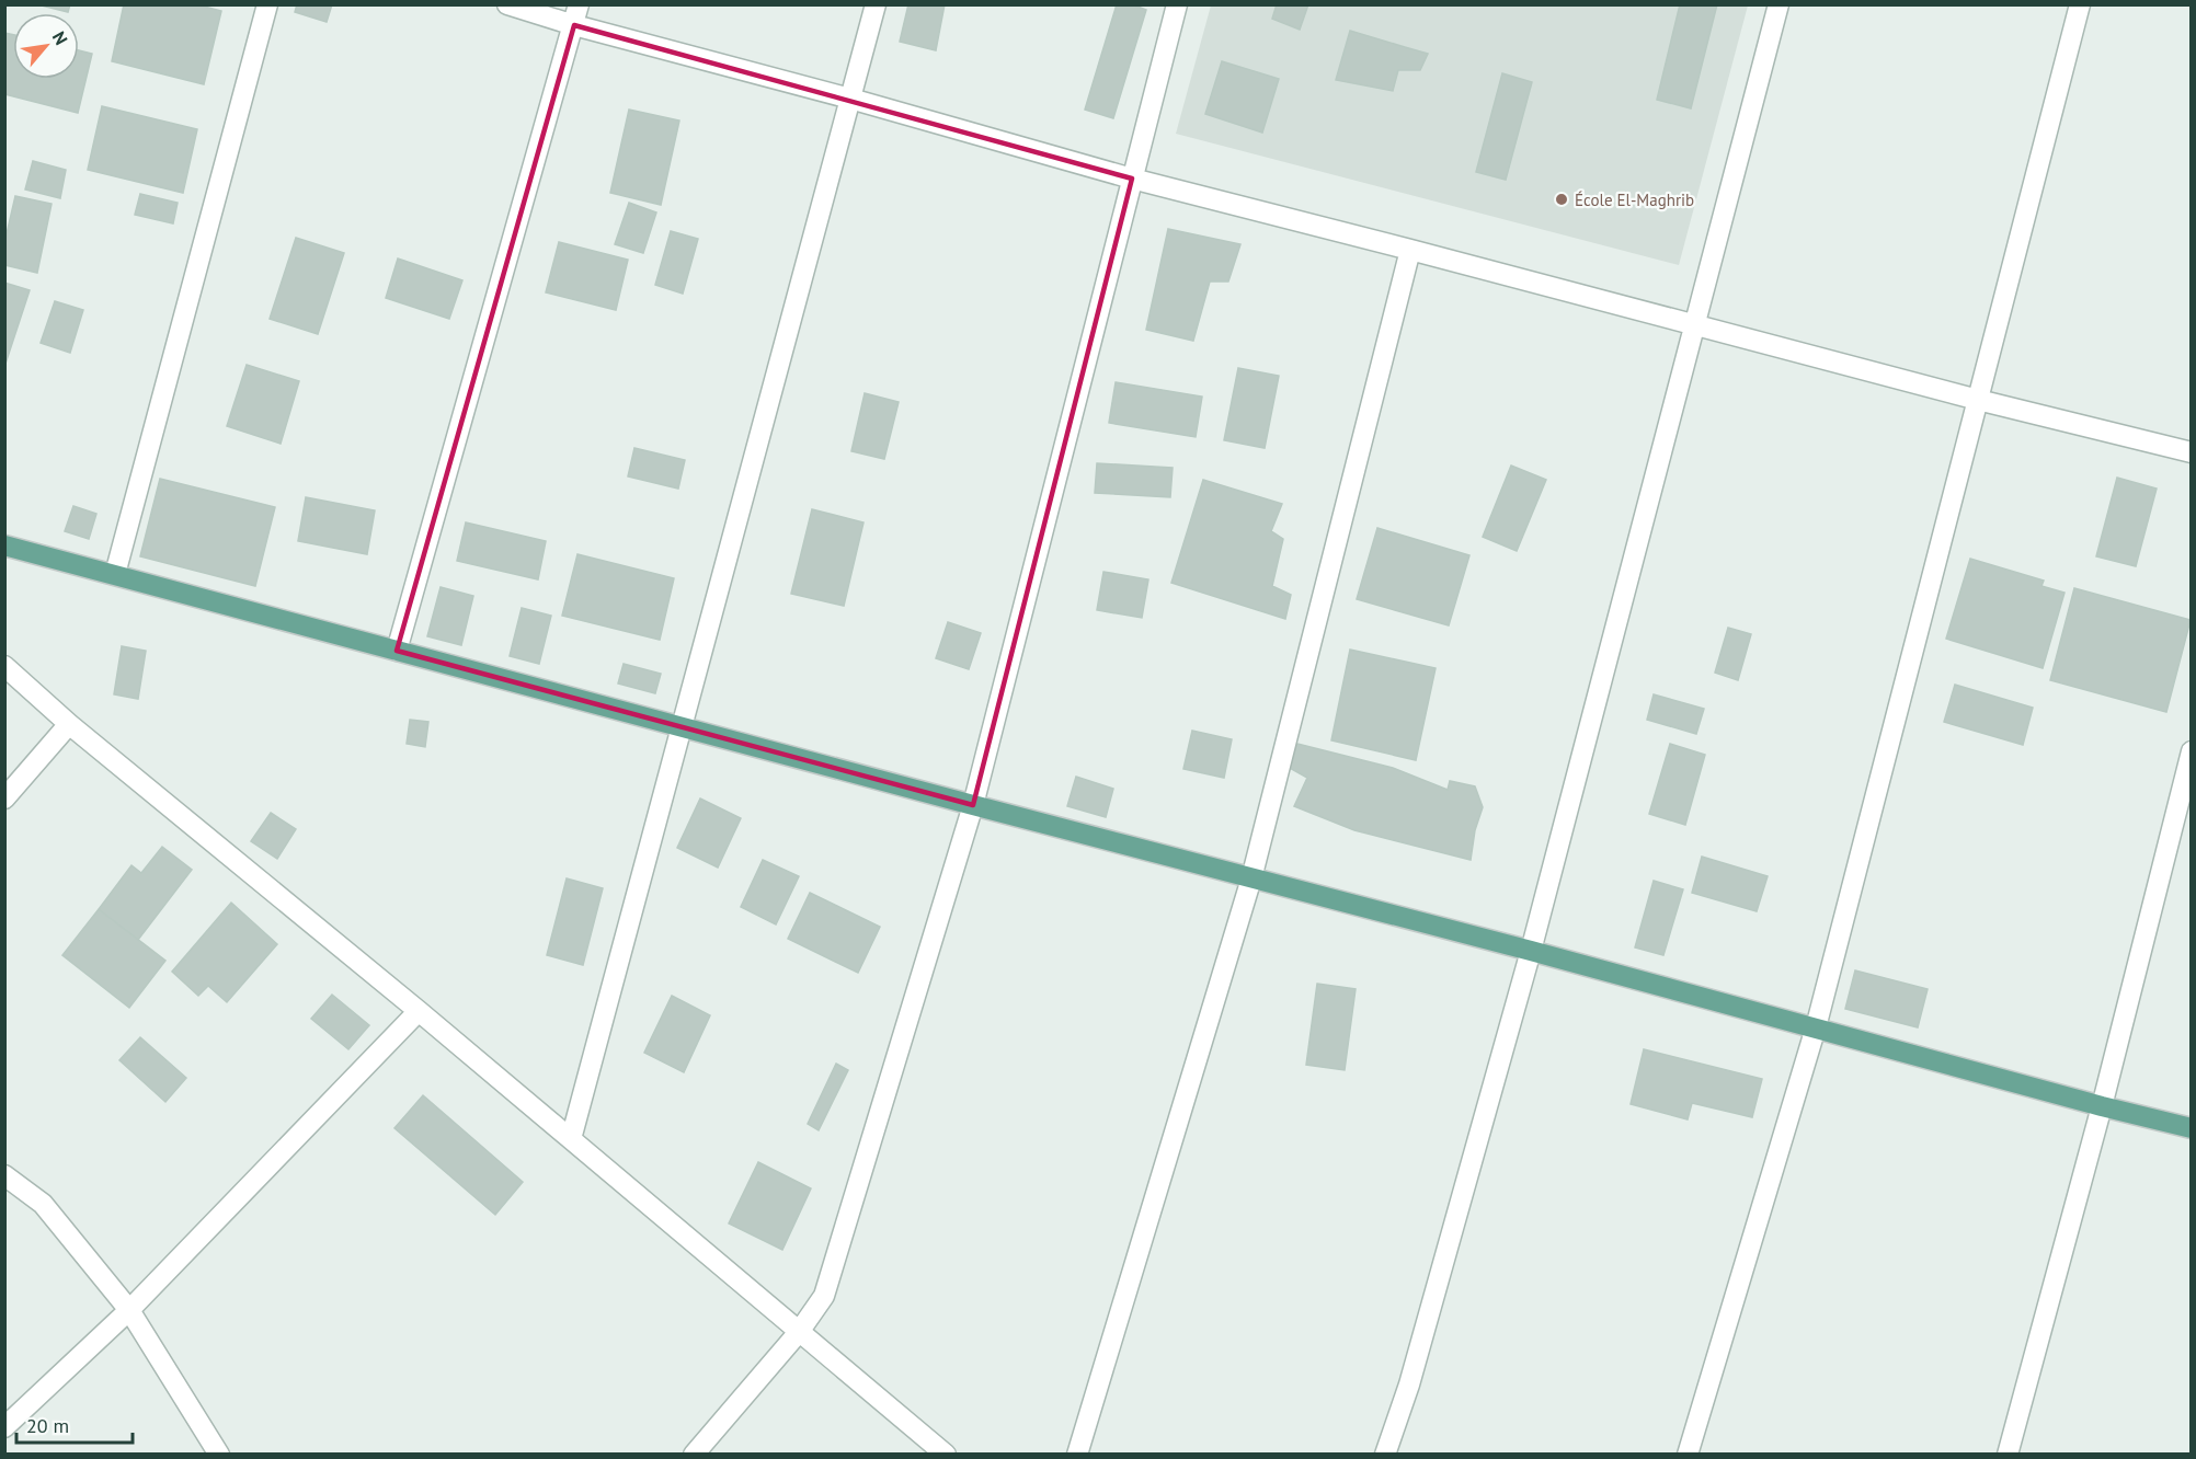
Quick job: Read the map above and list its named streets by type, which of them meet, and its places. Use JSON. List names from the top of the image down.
{
  "places": ["École El-Maghrib"],
  "scale_bar": "20 m",
  "north": "top right"
}
